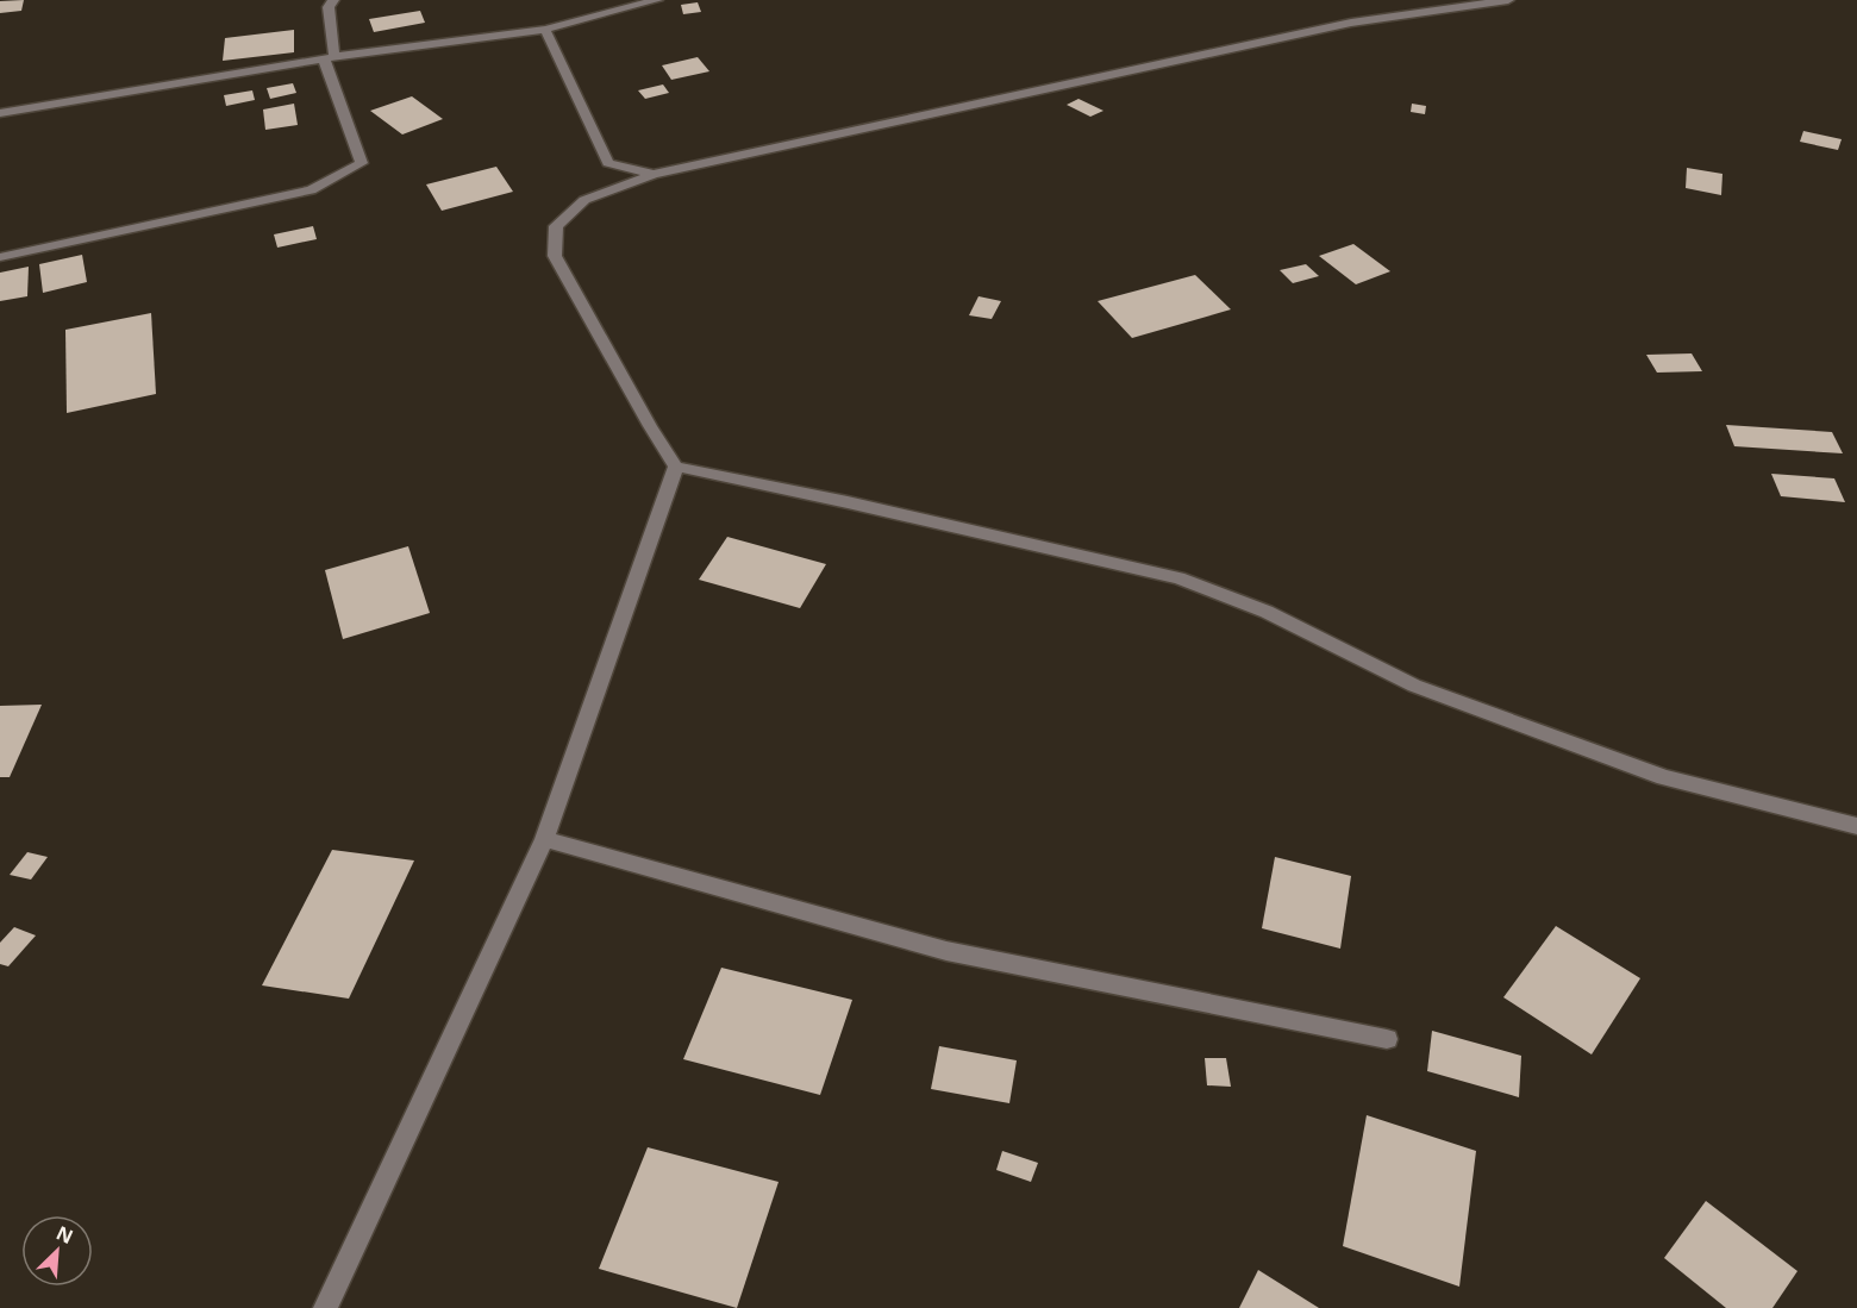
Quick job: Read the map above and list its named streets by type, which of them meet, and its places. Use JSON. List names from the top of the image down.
{
  "north": "top right"
}
